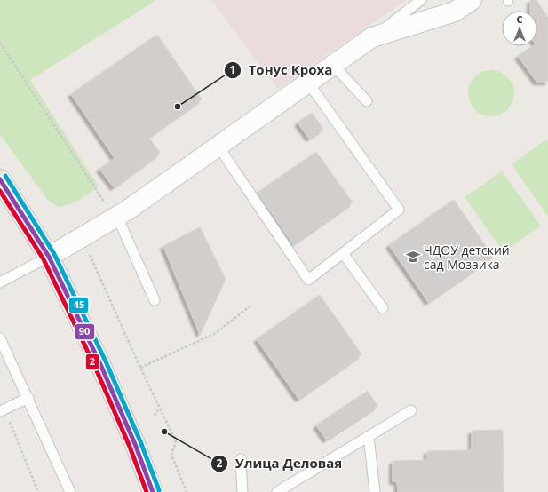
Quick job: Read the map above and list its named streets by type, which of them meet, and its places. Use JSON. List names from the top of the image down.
{
  "places": {
    "other": ["Тонус Кроха", "Улица Деловая"],
    "school or university": ["ЧДОУ детский сад Мозаика"]
  },
  "lines": ["transit line 45", "transit line 90", "transit line 2"],
  "north": "top"
}
